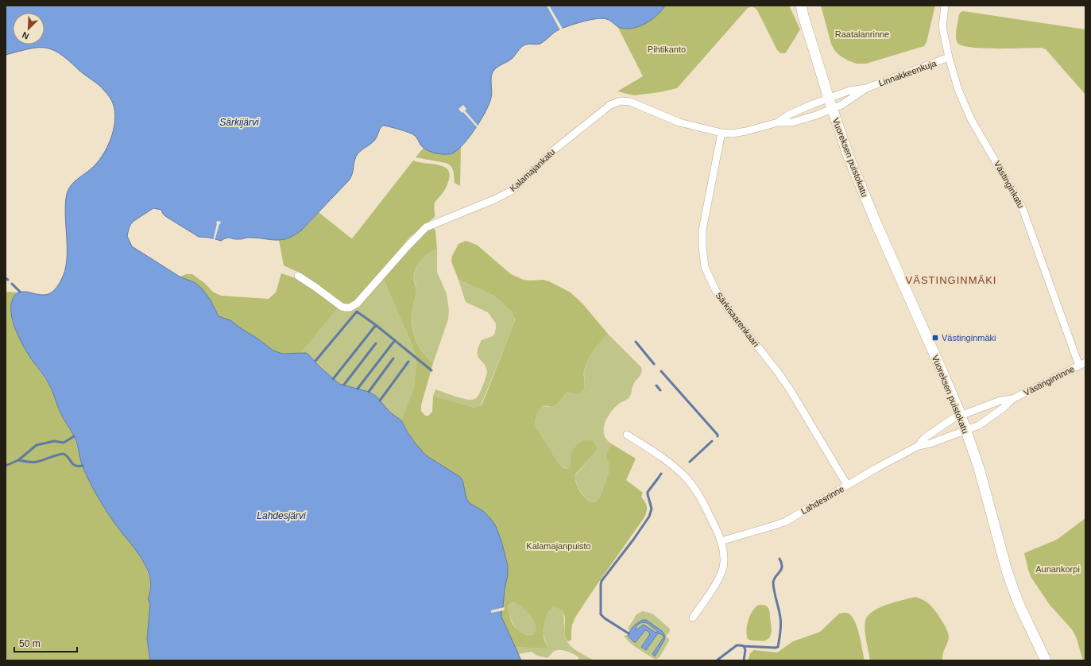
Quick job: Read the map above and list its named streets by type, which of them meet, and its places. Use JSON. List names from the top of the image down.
{
  "streets": {
    "main road": ["Vuoreksen puistokatu"],
    "street": [
      "Linnakkeenkuja",
      "Kalamajankatu",
      "Västinginkatu",
      "Särkisaarenkaari",
      "Västinginrinne",
      "Lahdesrinne"
    ]
  },
  "crossings": [
    ["Linnakkeenkuja", "Vuoreksen puistokatu"],
    ["Linnakkeenkuja", "Kalamajankatu"],
    ["Linnakkeenkuja", "Västinginkatu"],
    ["Vuoreksen puistokatu", "Kalamajankatu"],
    ["Vuoreksen puistokatu", "Västinginrinne"],
    ["Vuoreksen puistokatu", "Lahdesrinne"],
    ["Kalamajankatu", "Särkisaarenkaari"],
    ["Västinginkatu", "Västinginrinne"],
    ["Särkisaarenkaari", "Lahdesrinne"],
    ["Västinginrinne", "Lahdesrinne"]
  ],
  "districts": ["VÄSTINGINMÄKI"],
  "water": ["Särkijärvi", "Lahdesjärvi"],
  "parks": [
    "Raatalanrinne",
    "Pihtikanto",
    "Kalamajanpuisto",
    "Aunankorpi"
  ],
  "places": {
    "transit": ["Västinginmäki"]
  },
  "scale_bar": "50 m",
  "north": "bottom left"
}
